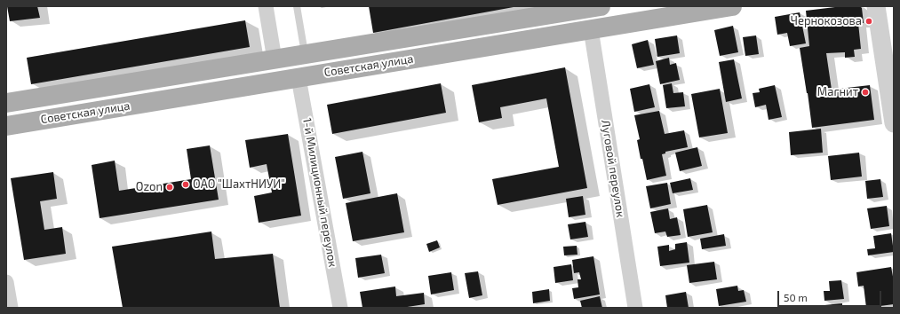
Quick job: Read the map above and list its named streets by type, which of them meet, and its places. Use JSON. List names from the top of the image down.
{
  "streets": {
    "main road": ["Советская улица"],
    "street": ["Луговой переулок", "1-й Милиционный переулок"]
  },
  "crossings": [
    ["Советская улица", "Луговой переулок"],
    ["Советская улица", "1-й Милиционный переулок"]
  ],
  "places": [
    "Чернокозова",
    "Магнит",
    "ОАО \"ШахтНИУИ\"",
    "Ozon"
  ],
  "scale_bar": "50 m"
}
